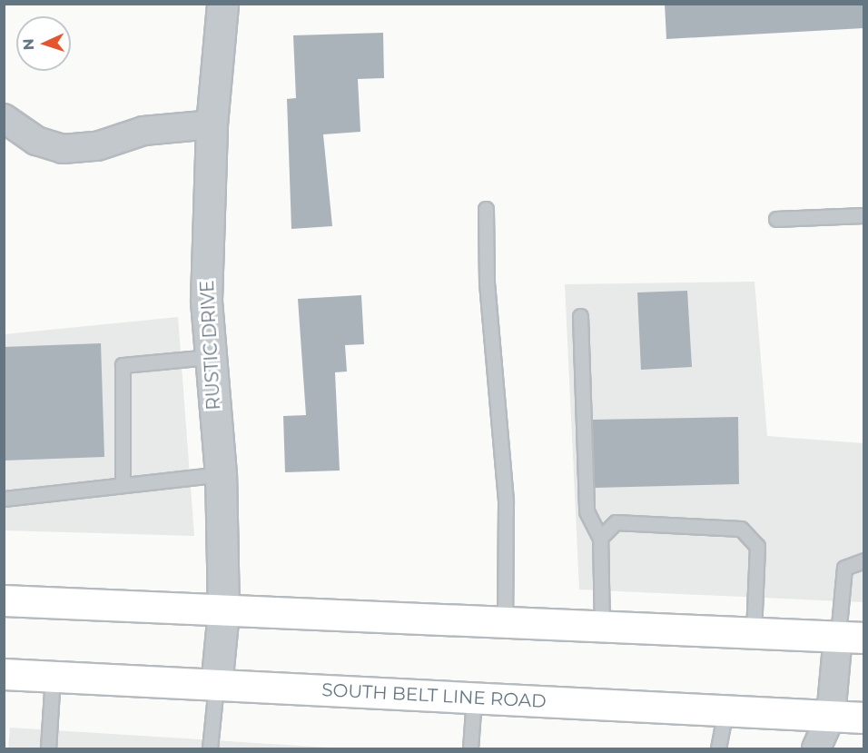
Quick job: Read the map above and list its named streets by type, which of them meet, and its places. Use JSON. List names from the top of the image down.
{
  "streets": {
    "main road": ["SOUTH BELT LINE ROAD"],
    "street": ["RUSTIC DRIVE"]
  },
  "crossings": [
    ["RUSTIC DRIVE", "SOUTH BELT LINE ROAD"]
  ],
  "north": "left"
}
